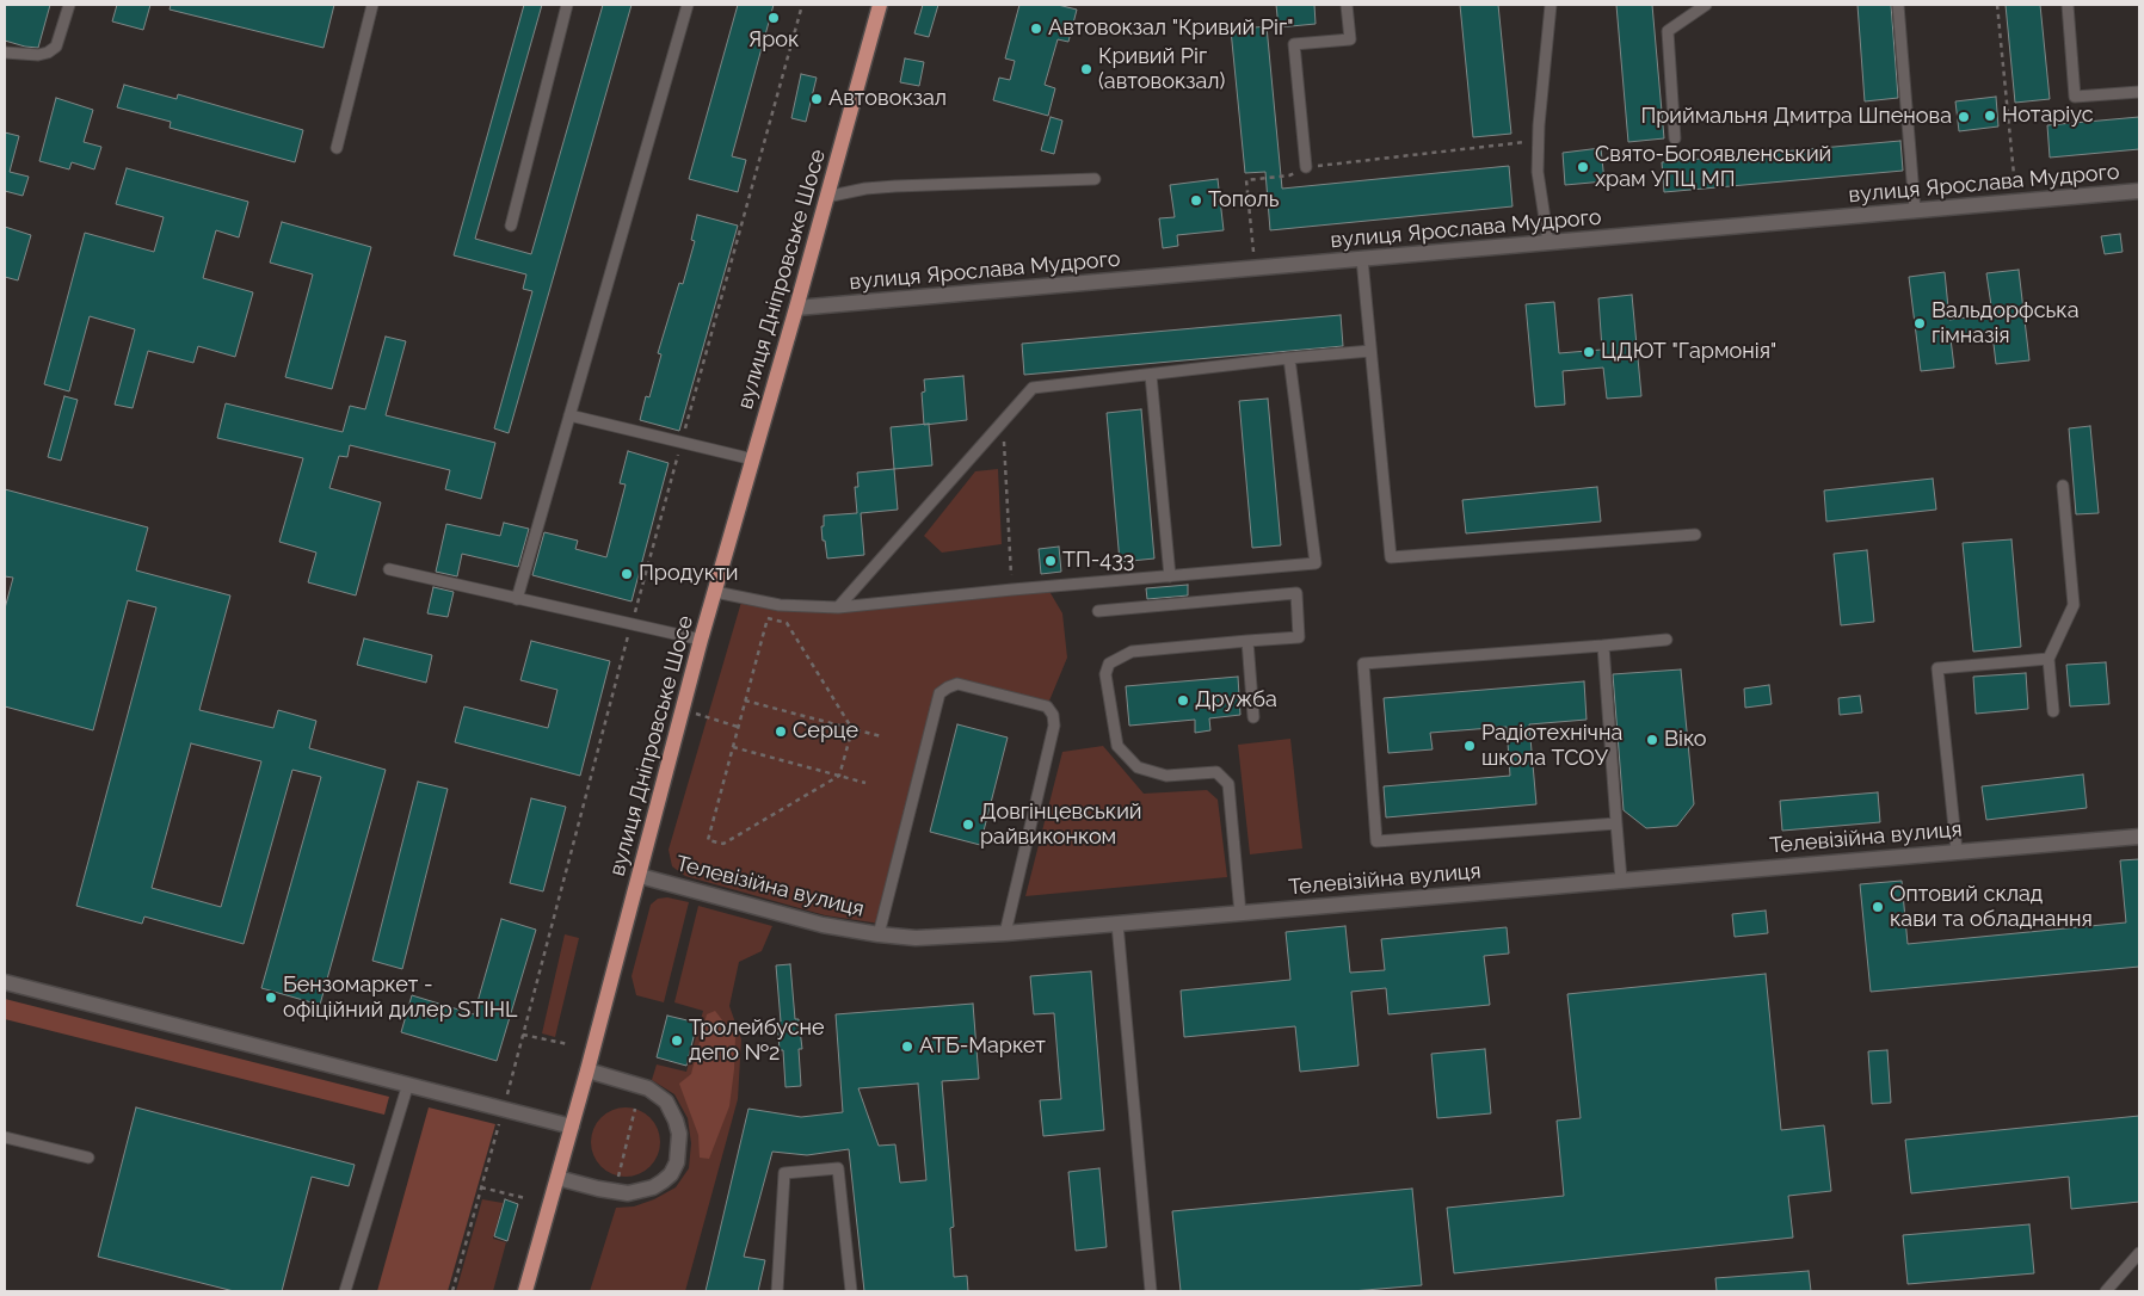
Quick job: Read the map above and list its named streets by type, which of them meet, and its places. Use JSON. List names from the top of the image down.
{
  "streets": {
    "main road": ["вулиця Дніпровське Шосе"],
    "street": ["вулиця Ярослава Мудрого", "Телевізійна вулиця"]
  },
  "crossings": [
    ["вулиця Ярослава Мудрого", "вулиця Дніпровське Шосе"],
    ["вулиця Дніпровське Шосе", "Телевізійна вулиця"]
  ],
  "places": [
    "Ярок",
    "Автовокзал \"Кривий Ріг\"",
    "Кривий Ріг (автовокзал)",
    "Автовокзал",
    "Нотаріус",
    "Приймальня Дмитра Шпенова",
    "Свято-Богоявленський храм УПЦ МП",
    "Тополь",
    "Вальдорфська гімназія",
    "ЦДЮТ \"Гармонія\"",
    "ТП-433",
    "Продукти",
    "Дружба",
    "Серце",
    "Віко",
    "Радіотехнічна школа ТСОУ",
    "Довгінцевський райвиконком",
    "Оптовий склад кави та обладнання",
    "Бензомаркет - офіційний дилер STIHL",
    "Тролейбусне депо №2",
    "АТБ-Маркет"
  ]
}
